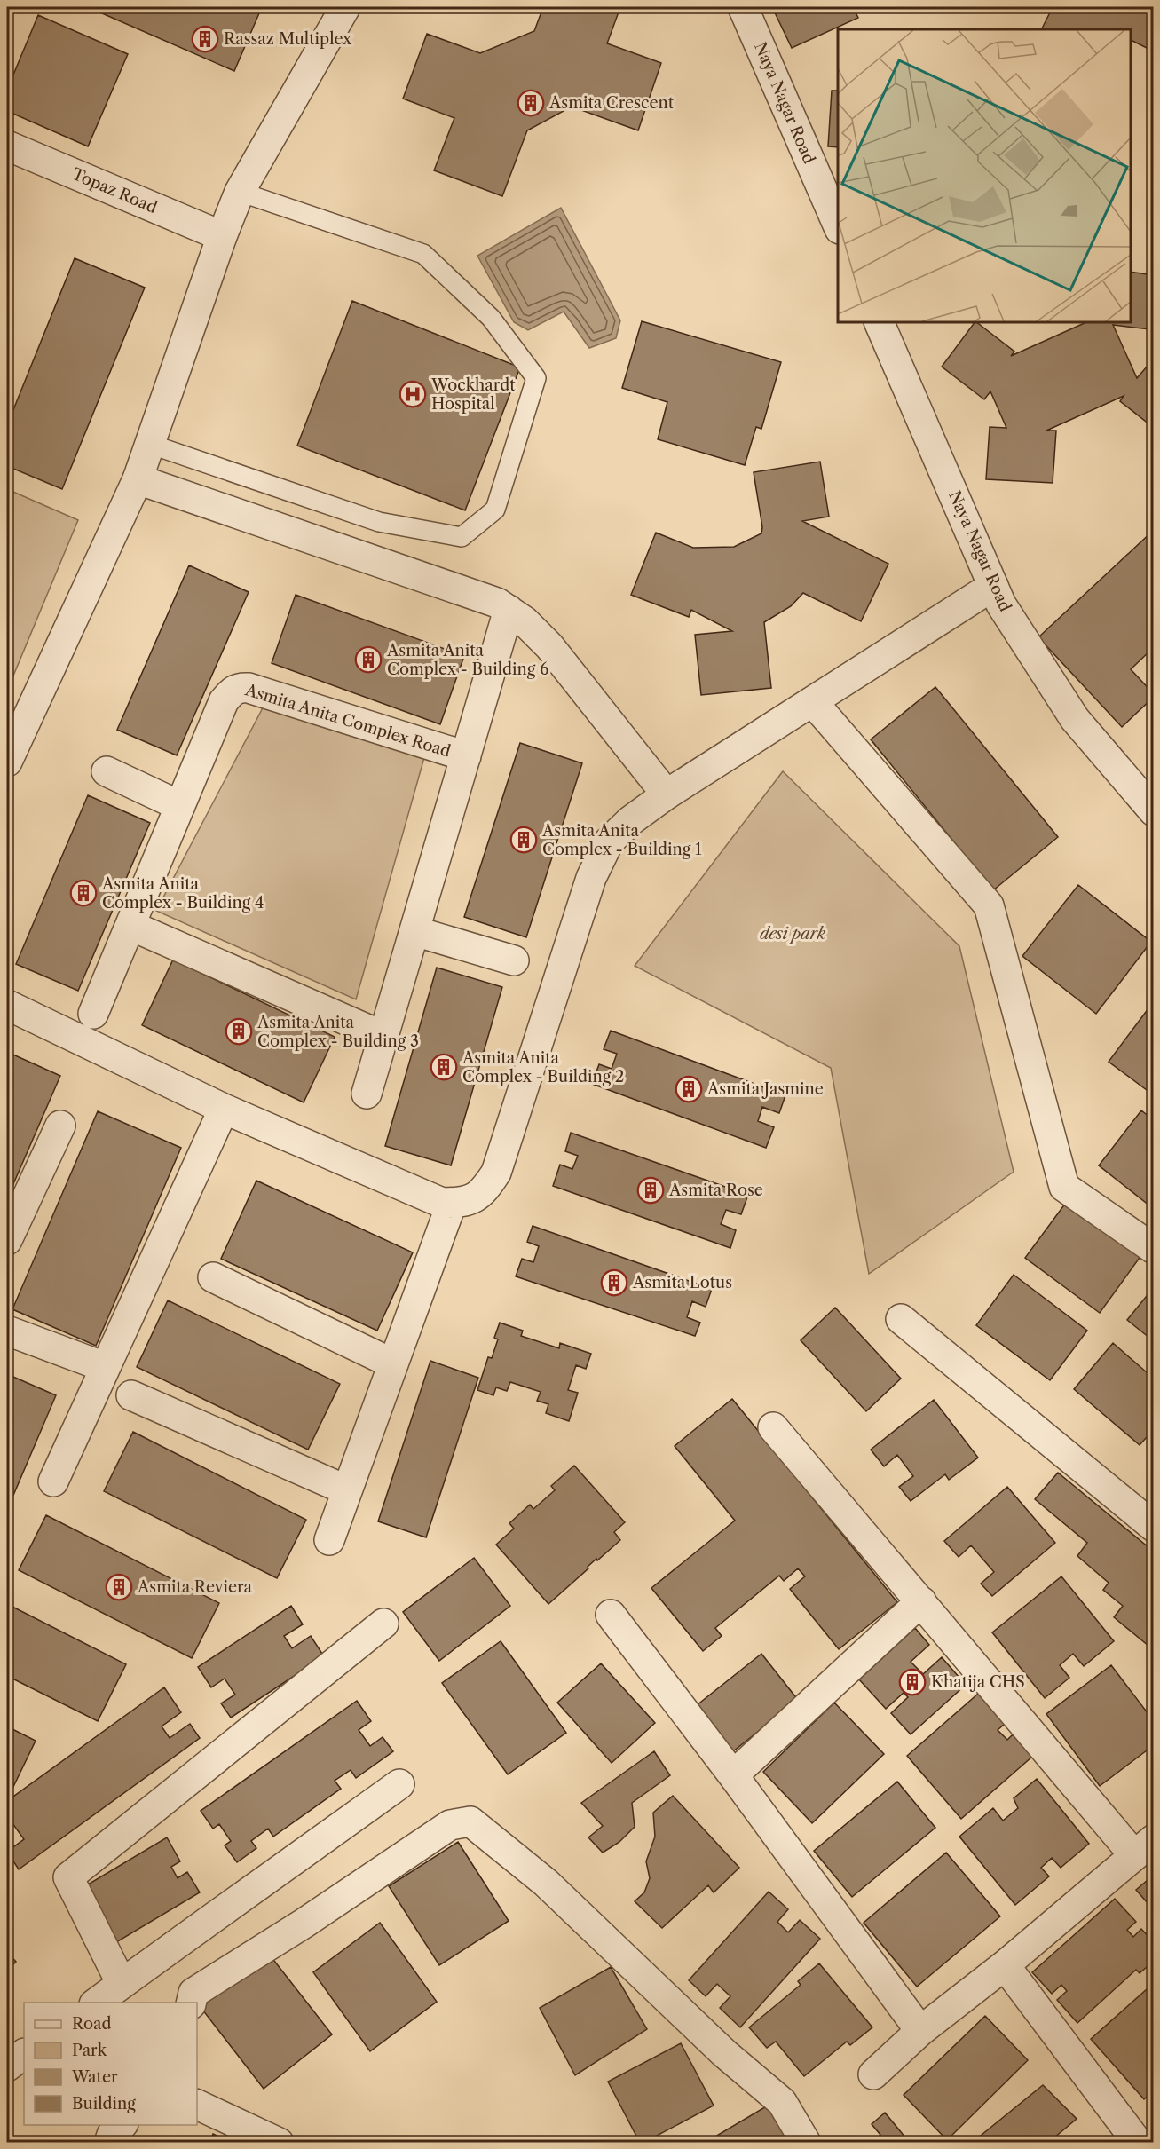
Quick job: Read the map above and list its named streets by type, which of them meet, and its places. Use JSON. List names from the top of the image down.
{
  "streets": {
    "street": ["Naya Nagar Road", "Topaz Road", "Asmita Anita Complex Road"]
  },
  "parks": ["desi park"],
  "places": {
    "building": [
      "Rassaz Multiplex",
      "Asmita Crescent",
      "Asmita Anita Complex - Building 6",
      "Asmita Anita Complex - Building 1",
      "Asmita Anita Complex - Building 4",
      "Asmita Anita Complex - Building 3",
      "Asmita Anita Complex - Building 2",
      "Asmita Jasmine",
      "Asmita Rose",
      "Asmita Lotus",
      "Asmita Reviera",
      "Khatija CHS"
    ],
    "hospital": ["Wockhardt Hospital"]
  },
  "legend": [
    "Road",
    "Park",
    "Water",
    "Building"
  ]
}
